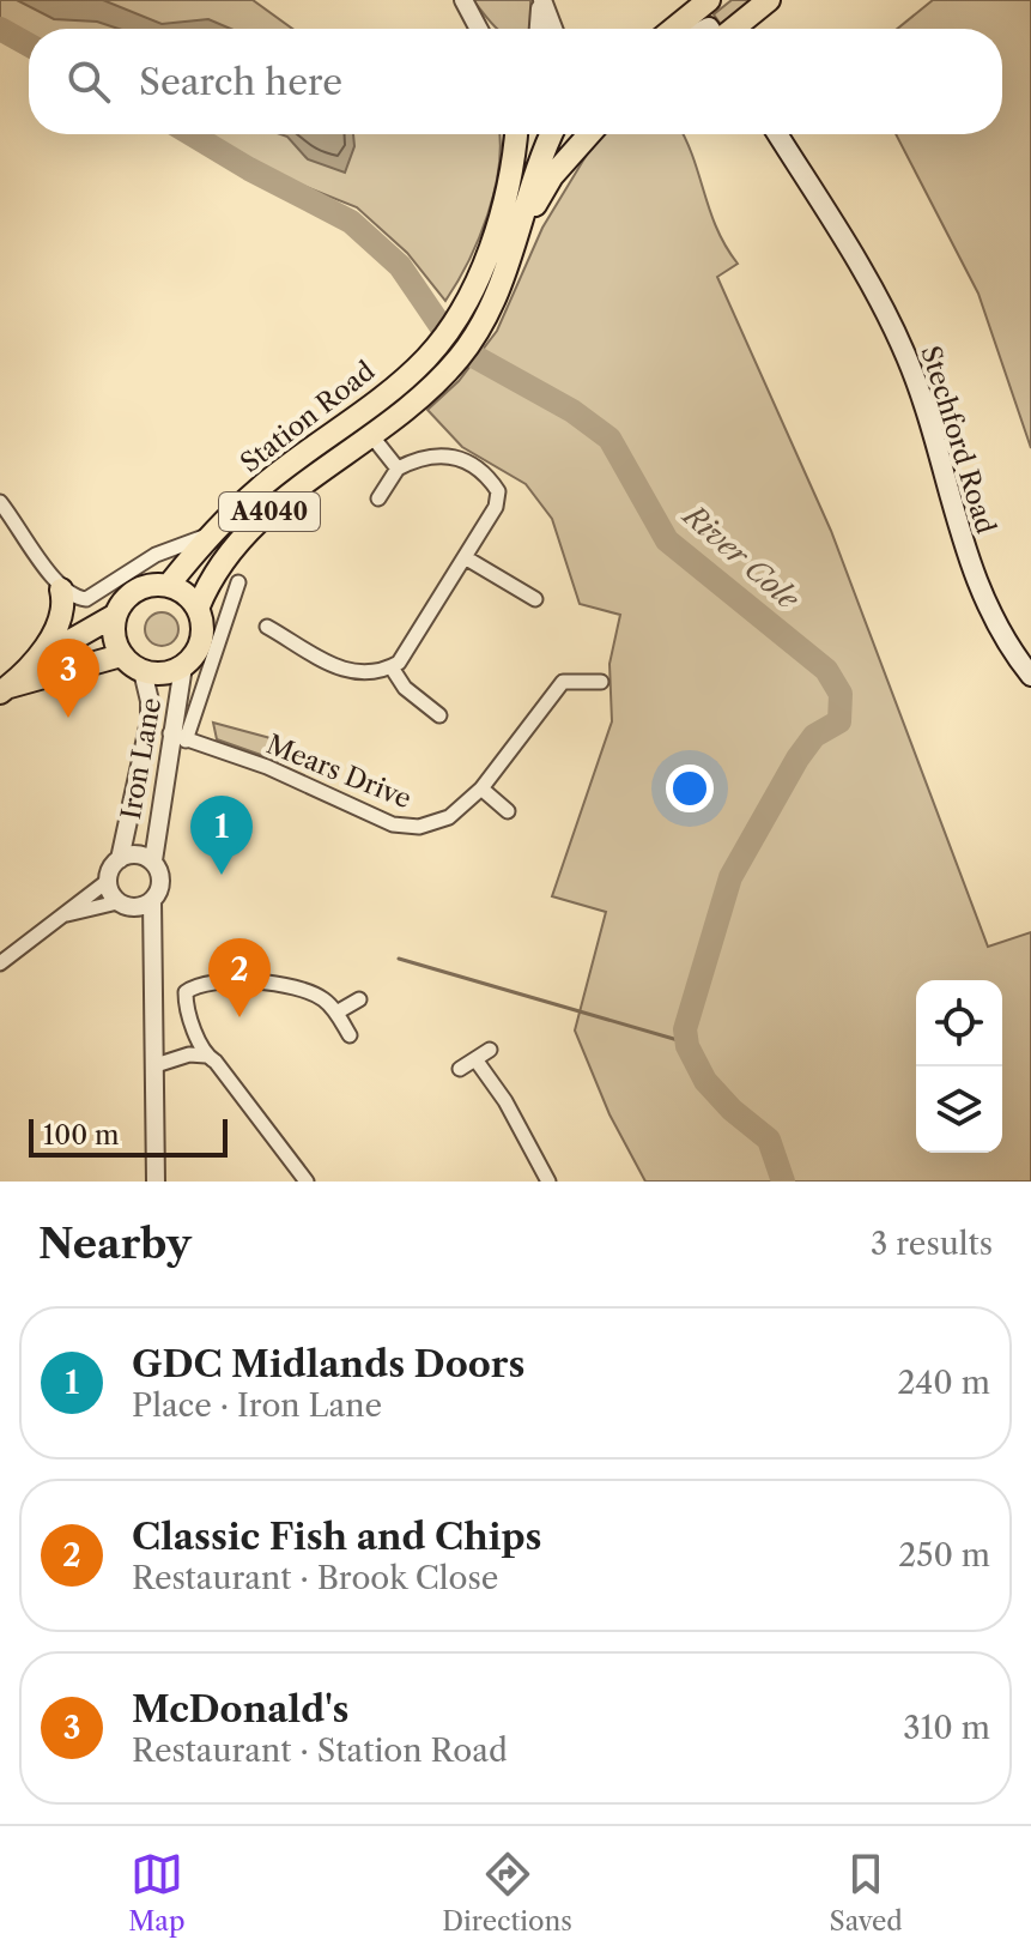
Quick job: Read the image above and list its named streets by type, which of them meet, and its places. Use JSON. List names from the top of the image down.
{
  "streets": {
    "main road": ["Station Road", "Stechford Road", "A4040"],
    "street": ["Iron Lane", "Mears Drive"]
  },
  "crossings": [
    ["Station Road", "A4040"],
    ["A4040", "Iron Lane"],
    ["Iron Lane", "Mears Drive"]
  ],
  "water": ["River Cole"],
  "scale_bar": "100 m",
  "page": {
    "search": "Search here",
    "pins": ["3", "1", "2"],
    "scale": "100 m",
    "heading": ["Nearby", "3 results"],
    "list": [
      {
        "mark": "1",
        "name": "GDC Midlands Doors",
        "note": "Place · Iron Lane",
        "value": "240 m"
      },
      {
        "mark": "2",
        "name": "Classic Fish and Chips",
        "note": "Restaurant · Brook Close",
        "value": "250 m"
      },
      {
        "mark": "3",
        "name": "McDonald's",
        "note": "Restaurant · Station Road",
        "value": "310 m"
      }
    ],
    "nav": ["Map", "Directions", "Saved"]
  }
}
